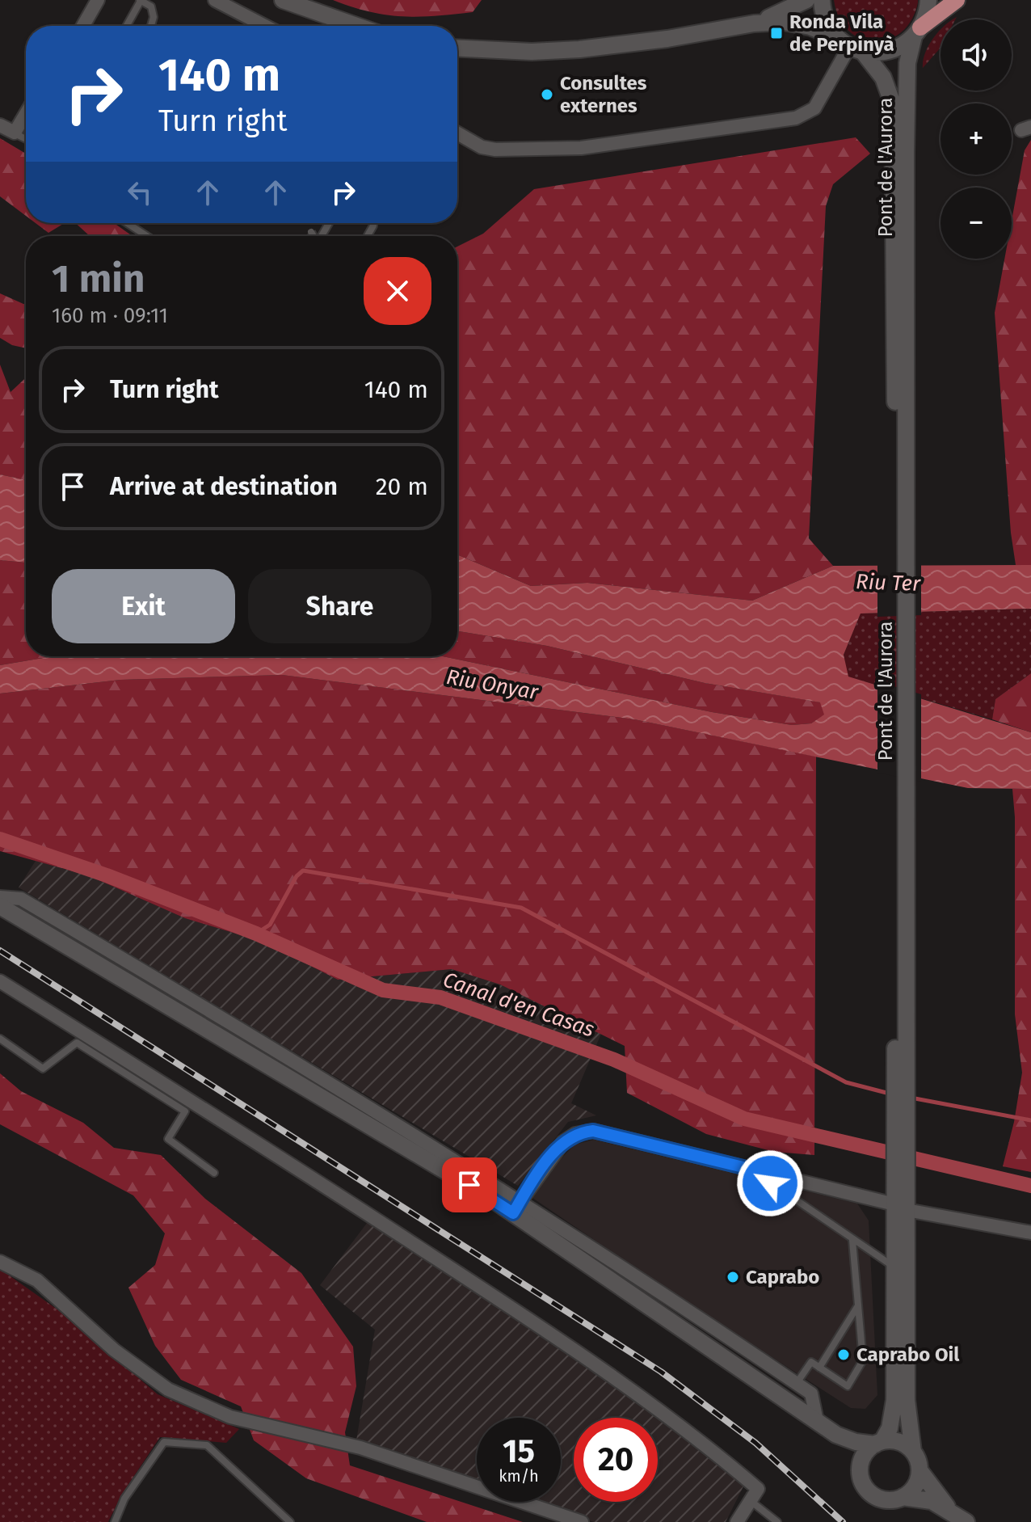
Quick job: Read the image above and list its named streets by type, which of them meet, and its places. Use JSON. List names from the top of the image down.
{
  "streets": {
    "main road": ["Pont de l'Aurora"]
  },
  "water": ["Riu Ter", "Riu Onyar", "Canal d'en Casas"],
  "places": {
    "transit": ["Ronda Vila de Perpinyà"],
    "other": ["Consultes externes", "Caprabo", "Caprabo Oil"]
  },
  "page": {
    "map_buttons": ["+", "−"],
    "turn": ["140 m", "Turn right"],
    "heading": ["1 min", "160 m · 09:11"],
    "list": [
      {
        "name": "Turn right",
        "value": "140 m"
      },
      {
        "name": "Arrive at destination",
        "value": "20 m"
      }
    ],
    "buttons": ["Exit", "Share"],
    "speed": "15 km/h",
    "limit": "20"
  }
}
